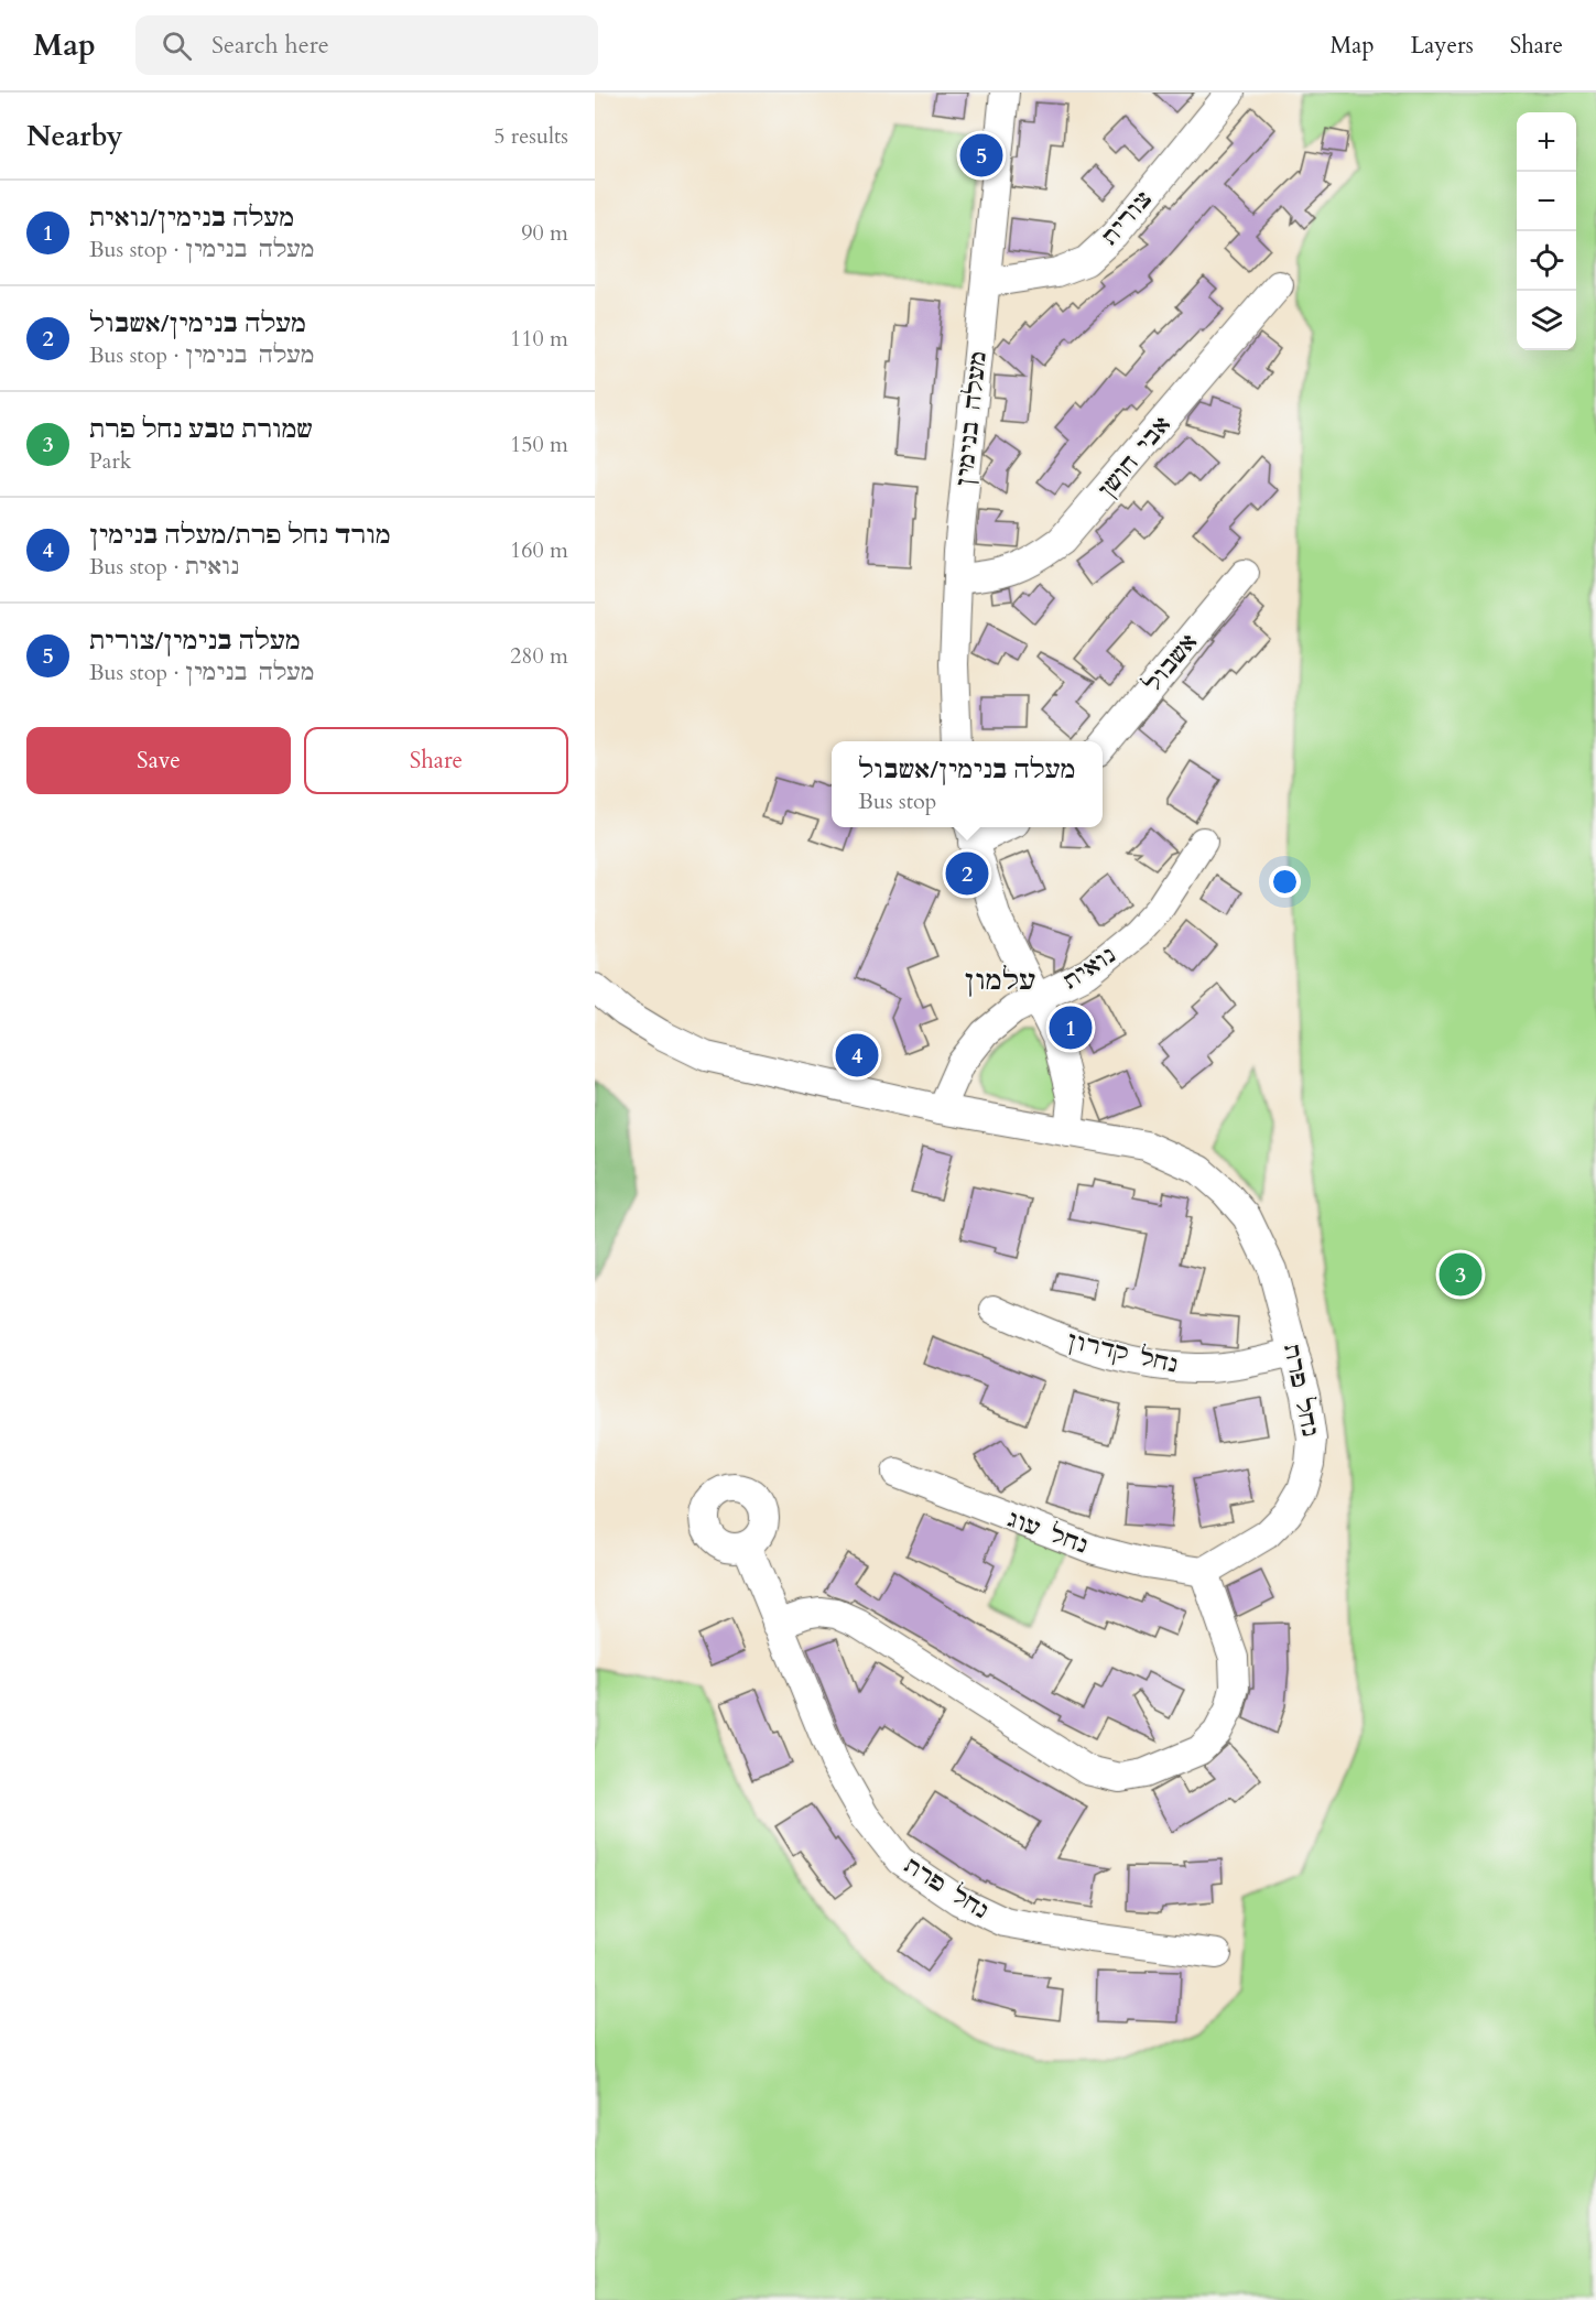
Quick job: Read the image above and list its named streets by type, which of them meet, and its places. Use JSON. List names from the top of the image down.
{
  "streets": {
    "street": [
      "צורית",
      "מעלה בנימין",
      "אבי חושן",
      "אשבול",
      "נואית",
      "נחל קדרון",
      "נחל פרת",
      "נחל עוג"
    ]
  },
  "crossings": [
    ["צורית", "מעלה בנימין"],
    ["מעלה בנימין", "אבי חושן"],
    ["נואית", "נחל פרת"],
    ["נחל קדרון", "נחל פרת"],
    ["נחל פרת", "נחל עוג"]
  ],
  "districts": ["עלמון"],
  "page": {
    "header": "Map",
    "search": "Search here",
    "nav": ["Map", "Layers", "Share"],
    "heading": ["Nearby", "5 results"],
    "map_buttons": ["+", "−"],
    "pins": [
      "5",
      "2",
      "1",
      "4",
      "3"
    ],
    "list": [
      {
        "mark": "1",
        "name": "מעלה בנימין/נואית",
        "note": "Bus stop · מעלה בנימין",
        "value": "90 m"
      },
      {
        "mark": "2",
        "name": "מעלה בנימין/אשבול",
        "note": "Bus stop · מעלה בנימין",
        "value": "110 m"
      },
      {
        "mark": "3",
        "name": "שמורת טבע נחל פרת",
        "note": "Park",
        "value": "150 m"
      },
      {
        "mark": "4",
        "name": "מורד נחל פרת/מעלה בנימין",
        "note": "Bus stop · נואית",
        "value": "160 m"
      },
      {
        "mark": "5",
        "name": "מעלה בנימין/צורית",
        "note": "Bus stop · מעלה בנימין",
        "value": "280 m"
      }
    ],
    "buttons": ["Save", "Share"],
    "popup": ["מעלה בנימין/אשבול", "Bus stop"]
  }
}
